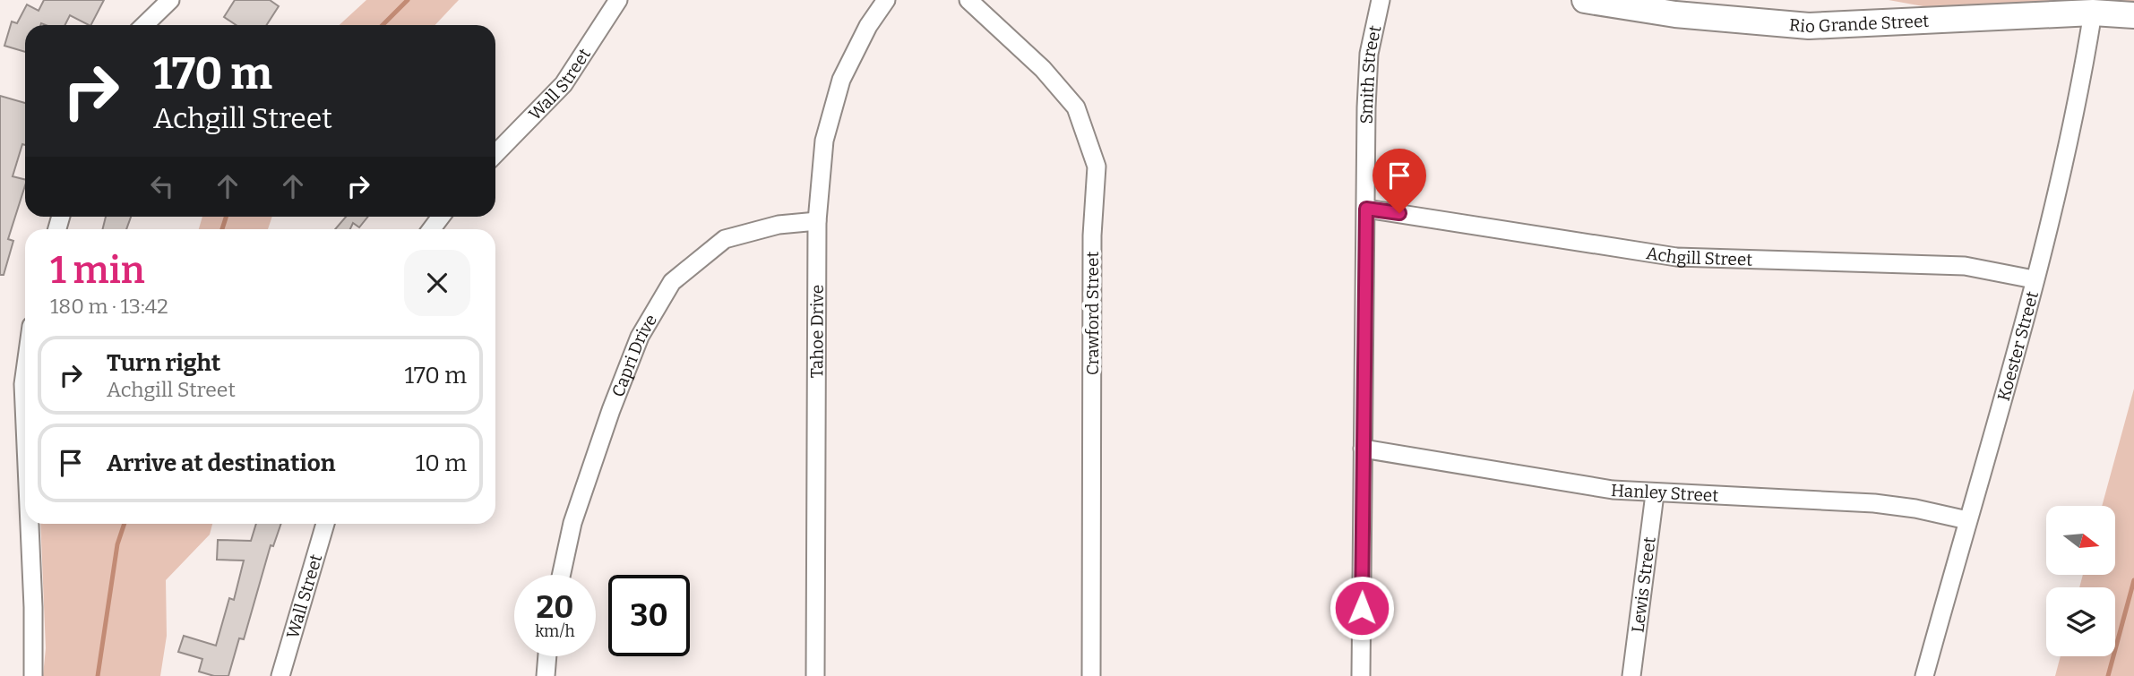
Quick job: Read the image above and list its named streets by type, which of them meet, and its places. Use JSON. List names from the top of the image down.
{
  "streets": {
    "street": [
      "Rio Grande Street",
      "Smith Street",
      "Wall Street",
      "Achgill Street",
      "Crawford Street",
      "Tahoe Drive",
      "Koester Street",
      "Capri Drive",
      "Hanley Street",
      "Lewis Street"
    ]
  },
  "crossings": [
    ["Rio Grande Street", "Koester Street"],
    ["Smith Street", "Achgill Street"],
    ["Smith Street", "Hanley Street"],
    ["Achgill Street", "Koester Street"],
    ["Tahoe Drive", "Capri Drive"],
    ["Koester Street", "Hanley Street"],
    ["Hanley Street", "Lewis Street"]
  ],
  "north": "right",
  "page": {
    "turn": ["170 m", "Achgill Street"],
    "heading": ["1 min", "180 m · 13:42"],
    "list": [
      {
        "name": "Turn right",
        "note": "Achgill Street",
        "value": "170 m"
      },
      {
        "name": "Arrive at destination",
        "value": "10 m"
      }
    ],
    "speed": "20 km/h",
    "limit": "30"
  }
}
